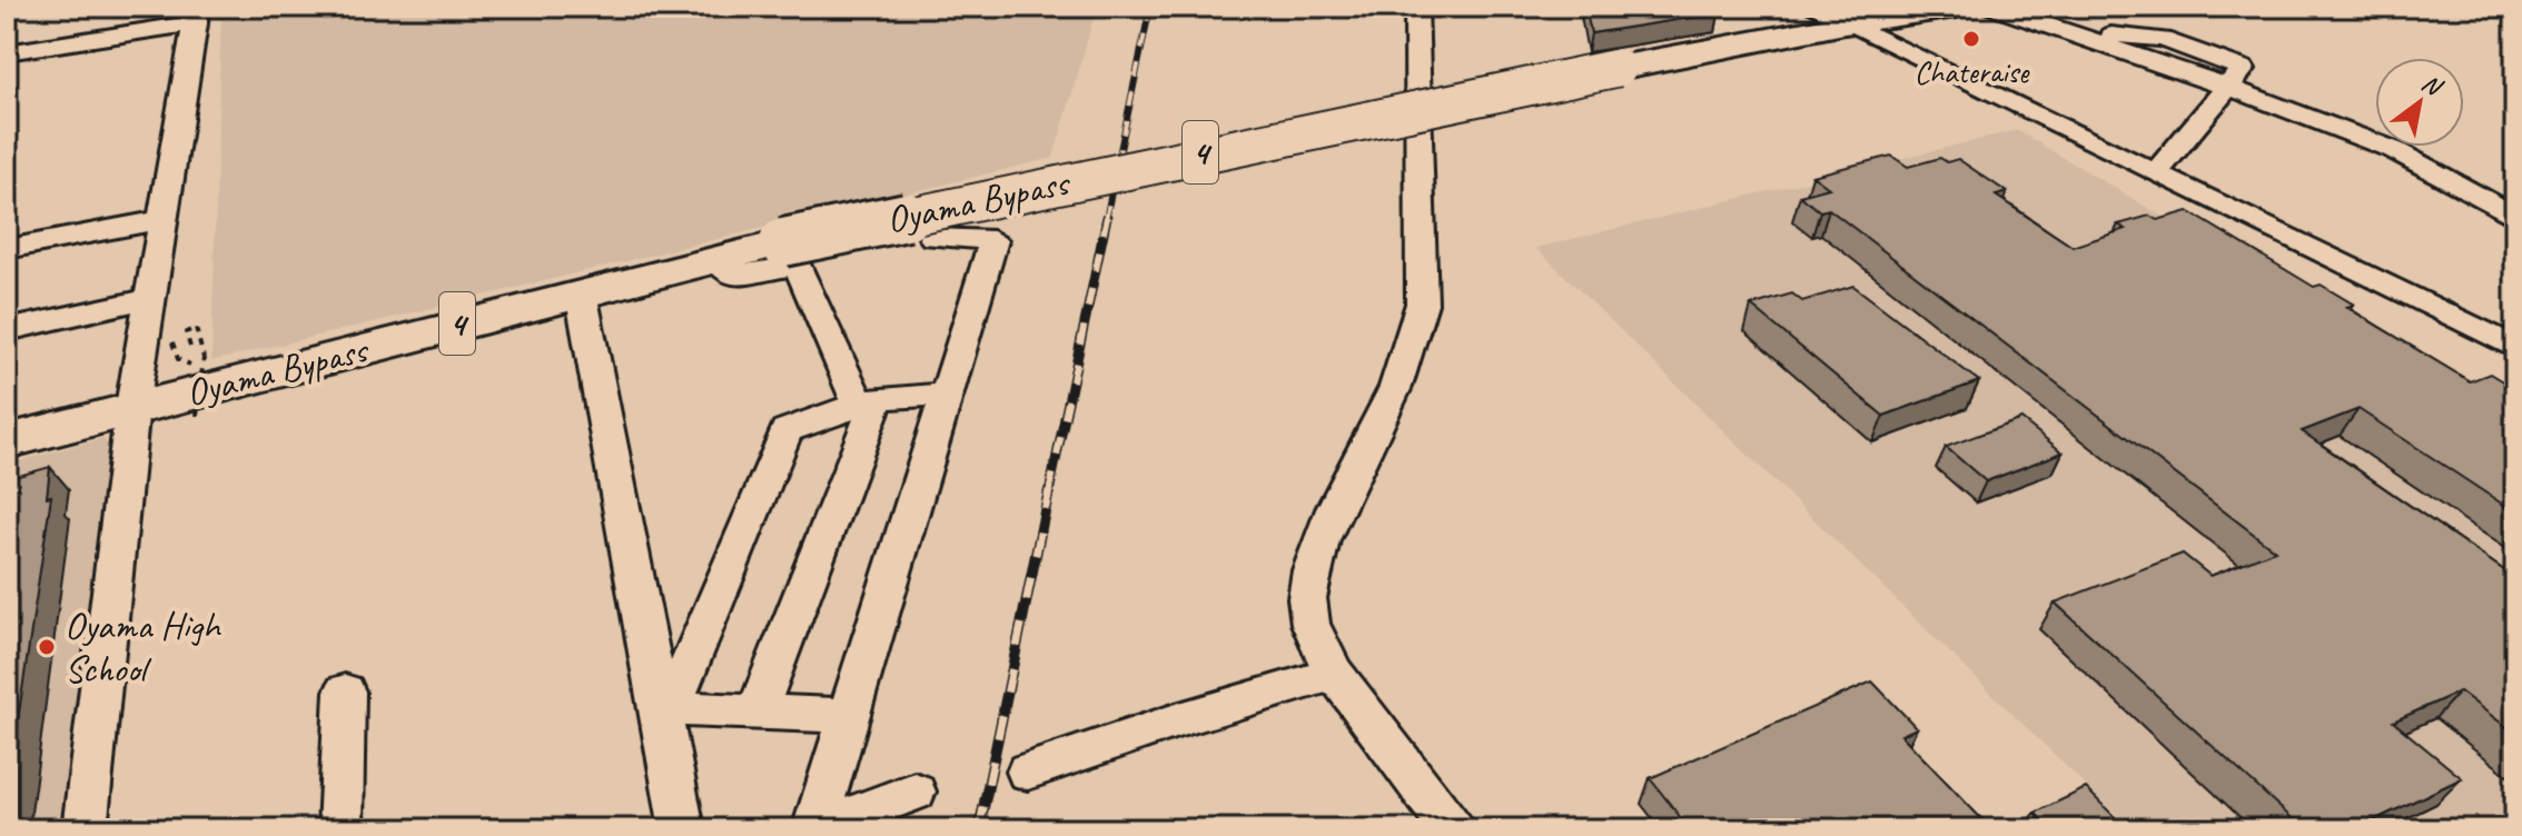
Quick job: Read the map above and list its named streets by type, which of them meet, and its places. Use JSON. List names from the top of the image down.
{
  "streets": {
    "highway": ["4", "Oyama Bypass"]
  },
  "places": ["Chateraise", "Oyama High School"],
  "north": "top right"
}
